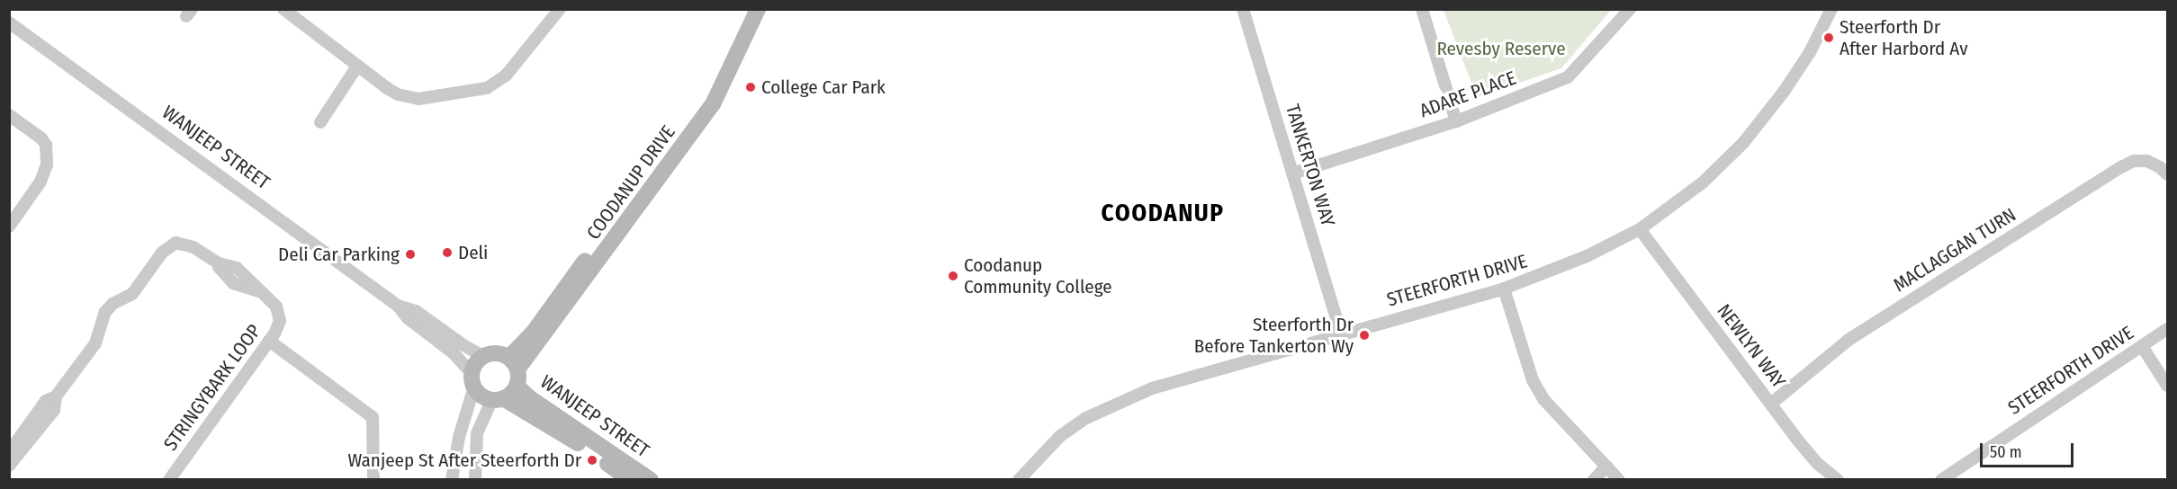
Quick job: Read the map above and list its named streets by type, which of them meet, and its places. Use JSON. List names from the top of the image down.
{
  "streets": {
    "main road": ["WANJEEP STREET", "COODANUP DRIVE"],
    "street": [
      "ADARE PLACE",
      "TANKERTON WAY",
      "MACLAGGAN TURN",
      "STEERFORTH DRIVE",
      "NEWLYN WAY",
      "STRINGYBARK LOOP"
    ]
  },
  "crossings": [
    ["ADARE PLACE", "TANKERTON WAY"],
    ["WANJEEP STREET", "COODANUP DRIVE"],
    ["TANKERTON WAY", "STEERFORTH DRIVE"],
    ["MACLAGGAN TURN", "NEWLYN WAY"],
    ["STEERFORTH DRIVE", "NEWLYN WAY"]
  ],
  "districts": ["COODANUP"],
  "parks": ["Revesby Reserve"],
  "places": [
    "Steerforth Dr After Harbord Av",
    "College Car Park",
    "Deli",
    "Deli Car Parking",
    "Coodanup Community College",
    "Steerforth Dr Before Tankerton Wy",
    "Wanjeep St After Steerforth Dr"
  ],
  "scale_bar": "50 m"
}
